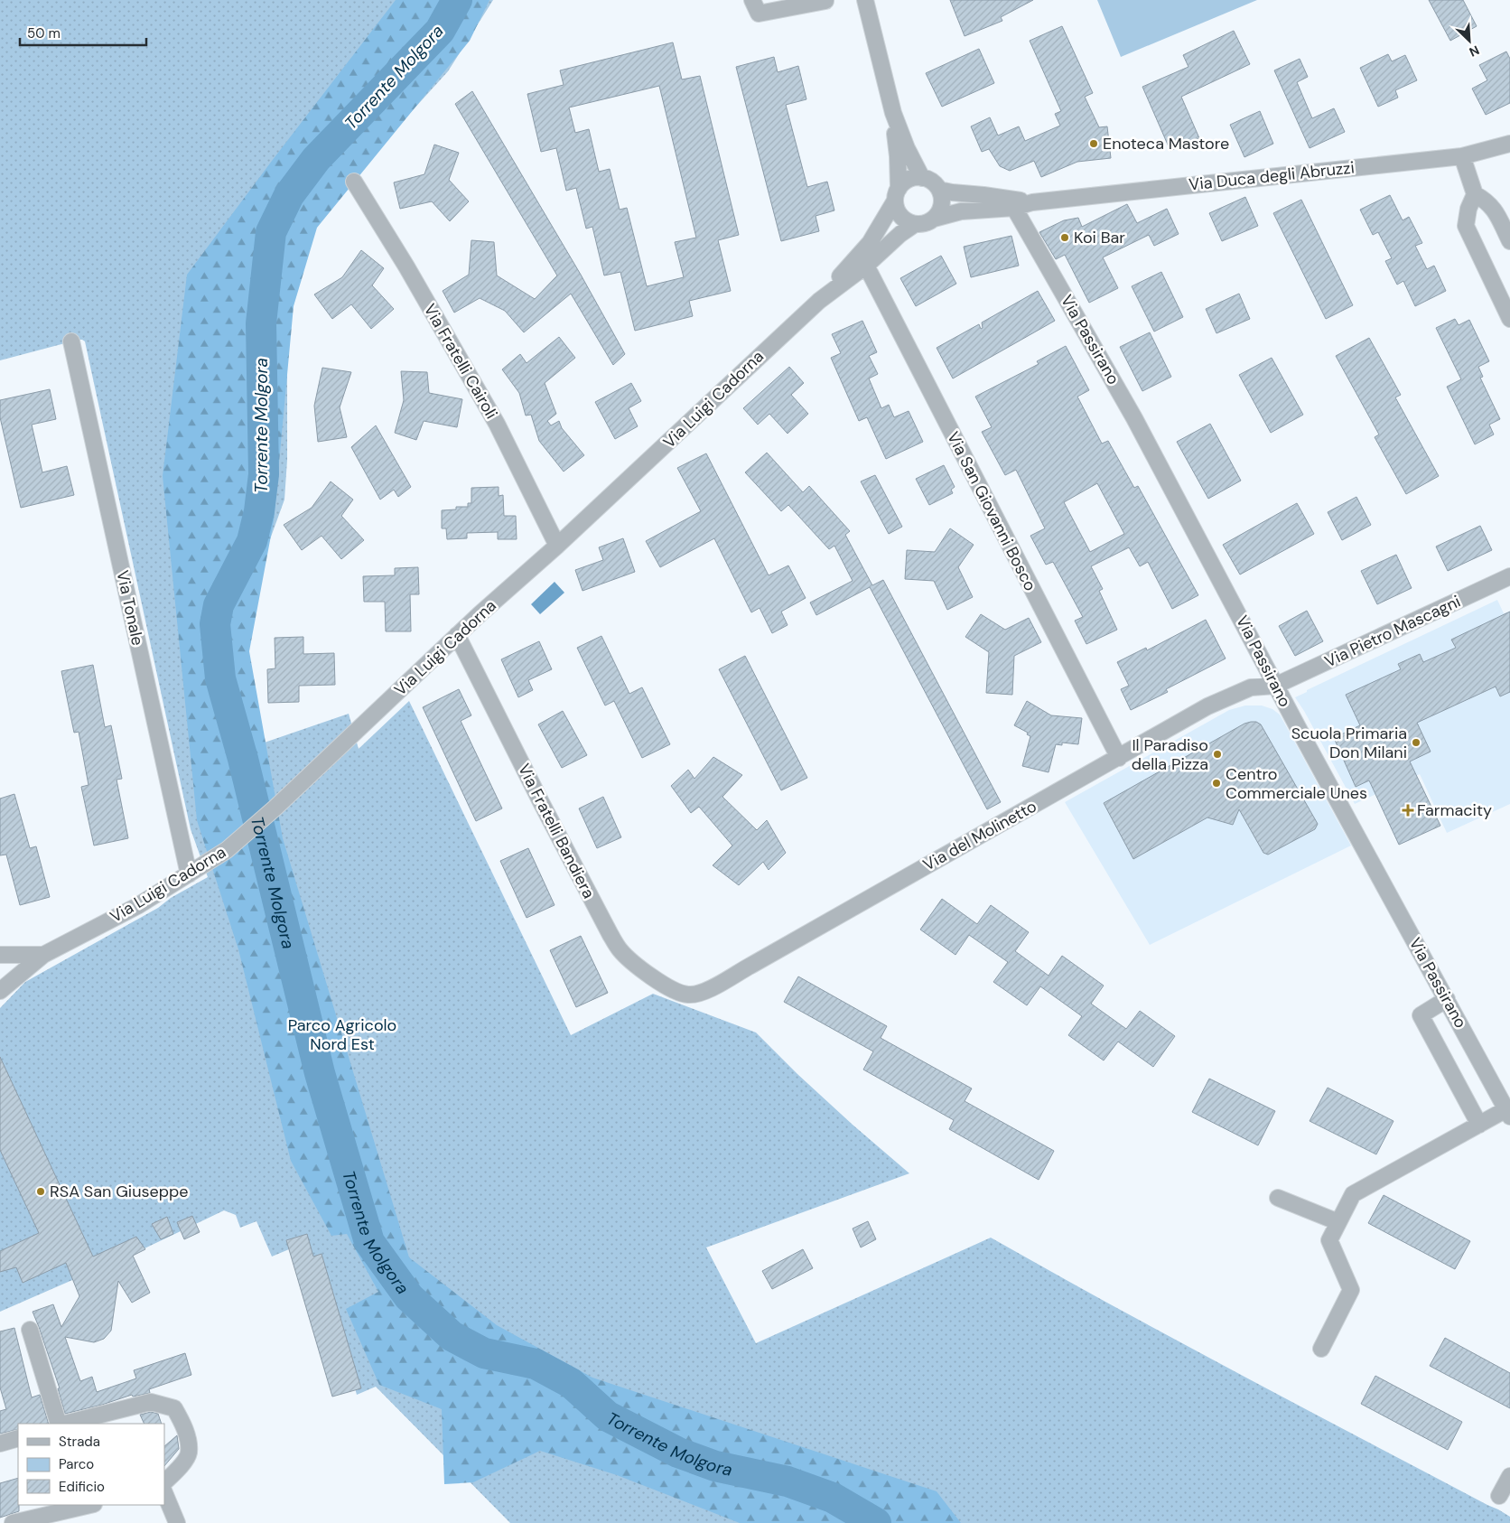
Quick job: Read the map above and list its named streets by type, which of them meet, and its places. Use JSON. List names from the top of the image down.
{
  "streets": {
    "street": [
      "Via Duca degli Abruzzi",
      "Via Passirano",
      "Via Fratelli Cairoli",
      "Via Luigi Cadorna",
      "Via San Giovanni Bosco",
      "Via Tonale",
      "Via Pietro Mascagni",
      "Via Fratelli Bandiera",
      "Via del Molinetto"
    ]
  },
  "crossings": [
    ["Via Duca degli Abruzzi", "Via Passirano"],
    ["Via Duca degli Abruzzi", "Via Luigi Cadorna"],
    ["Via Passirano", "Via Pietro Mascagni"],
    ["Via Passirano", "Via del Molinetto"],
    ["Via Fratelli Cairoli", "Via Luigi Cadorna"],
    ["Via Luigi Cadorna", "Via San Giovanni Bosco"],
    ["Via Luigi Cadorna", "Via Tonale"],
    ["Via Luigi Cadorna", "Via Fratelli Bandiera"],
    ["Via San Giovanni Bosco", "Via del Molinetto"],
    ["Via Pietro Mascagni", "Via del Molinetto"],
    ["Via Fratelli Bandiera", "Via del Molinetto"]
  ],
  "water": ["Torrente Molgora"],
  "parks": ["Parco Agricolo Nord Est"],
  "places": {
    "other": [
      "Enoteca Mastore",
      "Koi Bar",
      "Scuola Primaria Don Milani",
      "Il Paradiso della Pizza",
      "Centro Commerciale Unes",
      "RSA San Giuseppe"
    ],
    "health": ["Farmacity"]
  },
  "legend": ["Strada", "Parco", "Edificio"],
  "scale_bar": "50 m",
  "north": "bottom right"
}
